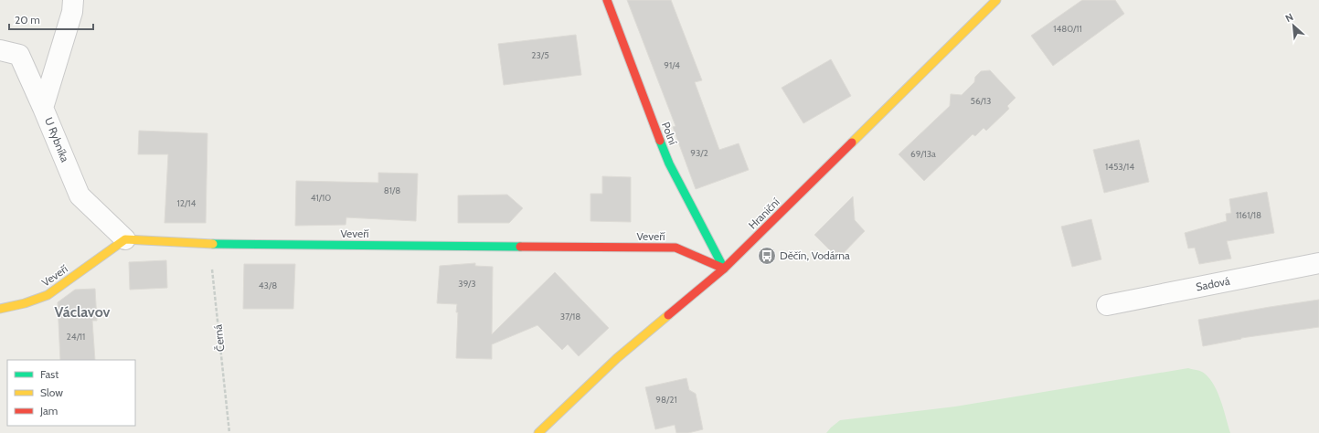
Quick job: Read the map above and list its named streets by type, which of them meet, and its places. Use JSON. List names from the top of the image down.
{
  "streets": {
    "street": [
      "Polní",
      "U Rybníka",
      "Hraniční",
      "Veveří",
      "Sadová"
    ],
    "path": ["Černá"]
  },
  "crossings": [
    ["Polní", "Hraniční"],
    ["Polní", "Veveří"],
    ["U Rybníka", "Veveří"],
    ["Hraniční", "Veveří"],
    ["Veveří", "Černá"]
  ],
  "districts": ["Václavov"],
  "places": {
    "bus stop": ["Děčín, Vodárna"]
  },
  "house_numbers": [
    "1480/11",
    "23/5",
    "91/4",
    "56/13",
    "93/2",
    "69/13a",
    "1453/14",
    "81/8",
    "41/10",
    "12/14",
    "1161/18",
    "39/3",
    "43/8",
    "37/18",
    "24/11",
    "98/21"
  ],
  "legend": ["Fast", "Slow", "Jam"],
  "scale_bar": "20 m",
  "north": "top left"
}
